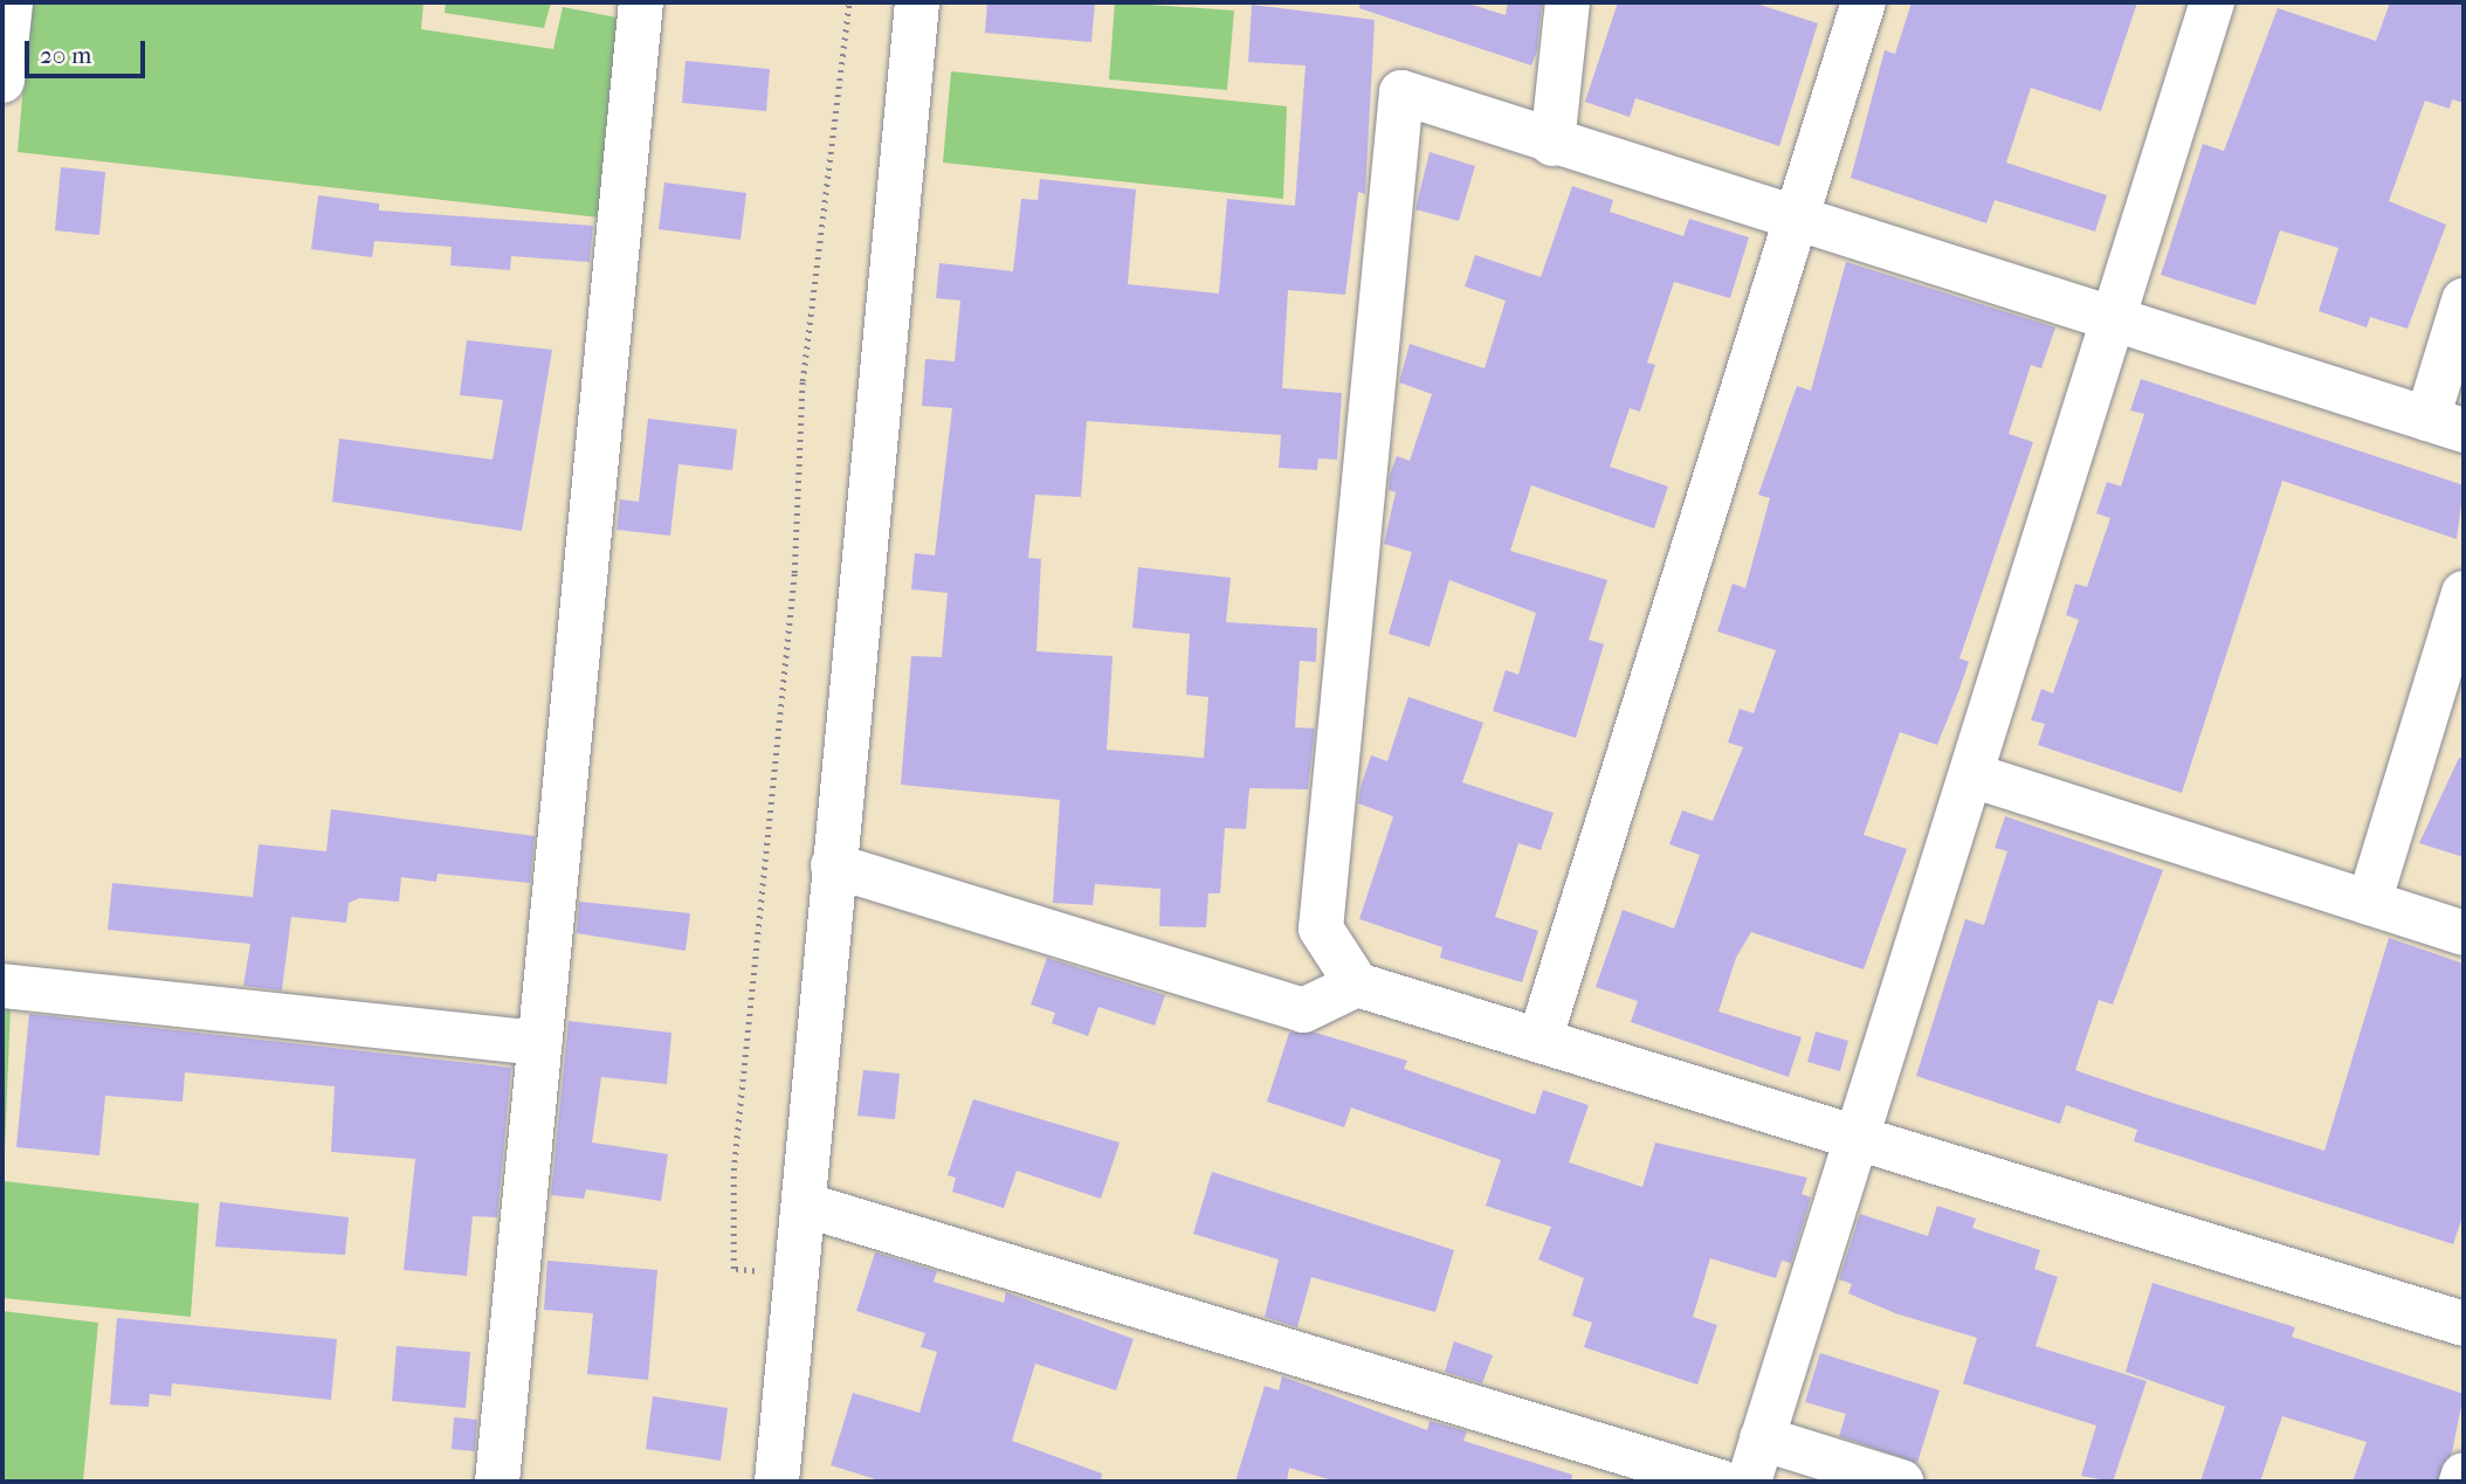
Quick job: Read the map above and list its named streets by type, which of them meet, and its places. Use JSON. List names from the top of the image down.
{
  "scale_bar": "20 m"
}
